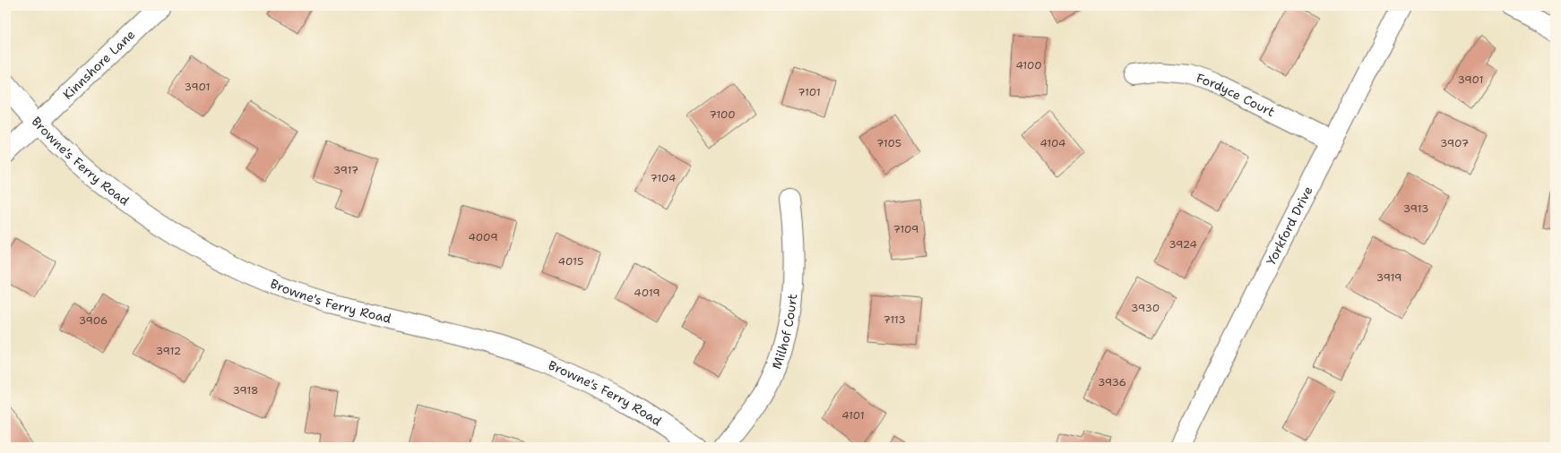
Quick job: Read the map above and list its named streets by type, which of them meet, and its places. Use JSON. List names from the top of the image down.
{
  "streets": {
    "street": [
      "Kinnshore Lane",
      "Fordyce Court",
      "Browne's Ferry Road",
      "Yorkford Drive",
      "Milhof Court"
    ]
  },
  "crossings": [
    ["Kinnshore Lane", "Browne's Ferry Road"],
    ["Fordyce Court", "Yorkford Drive"]
  ],
  "house_numbers": [
    "4100",
    "3901",
    "3901",
    "7101",
    "7100",
    "7105",
    "4104",
    "3907",
    "3917",
    "7104",
    "3913",
    "7109",
    "4009",
    "3924",
    "4015",
    "3919",
    "4019",
    "3930",
    "7113",
    "3906",
    "3912",
    "3936",
    "3918",
    "4101"
  ]
}
